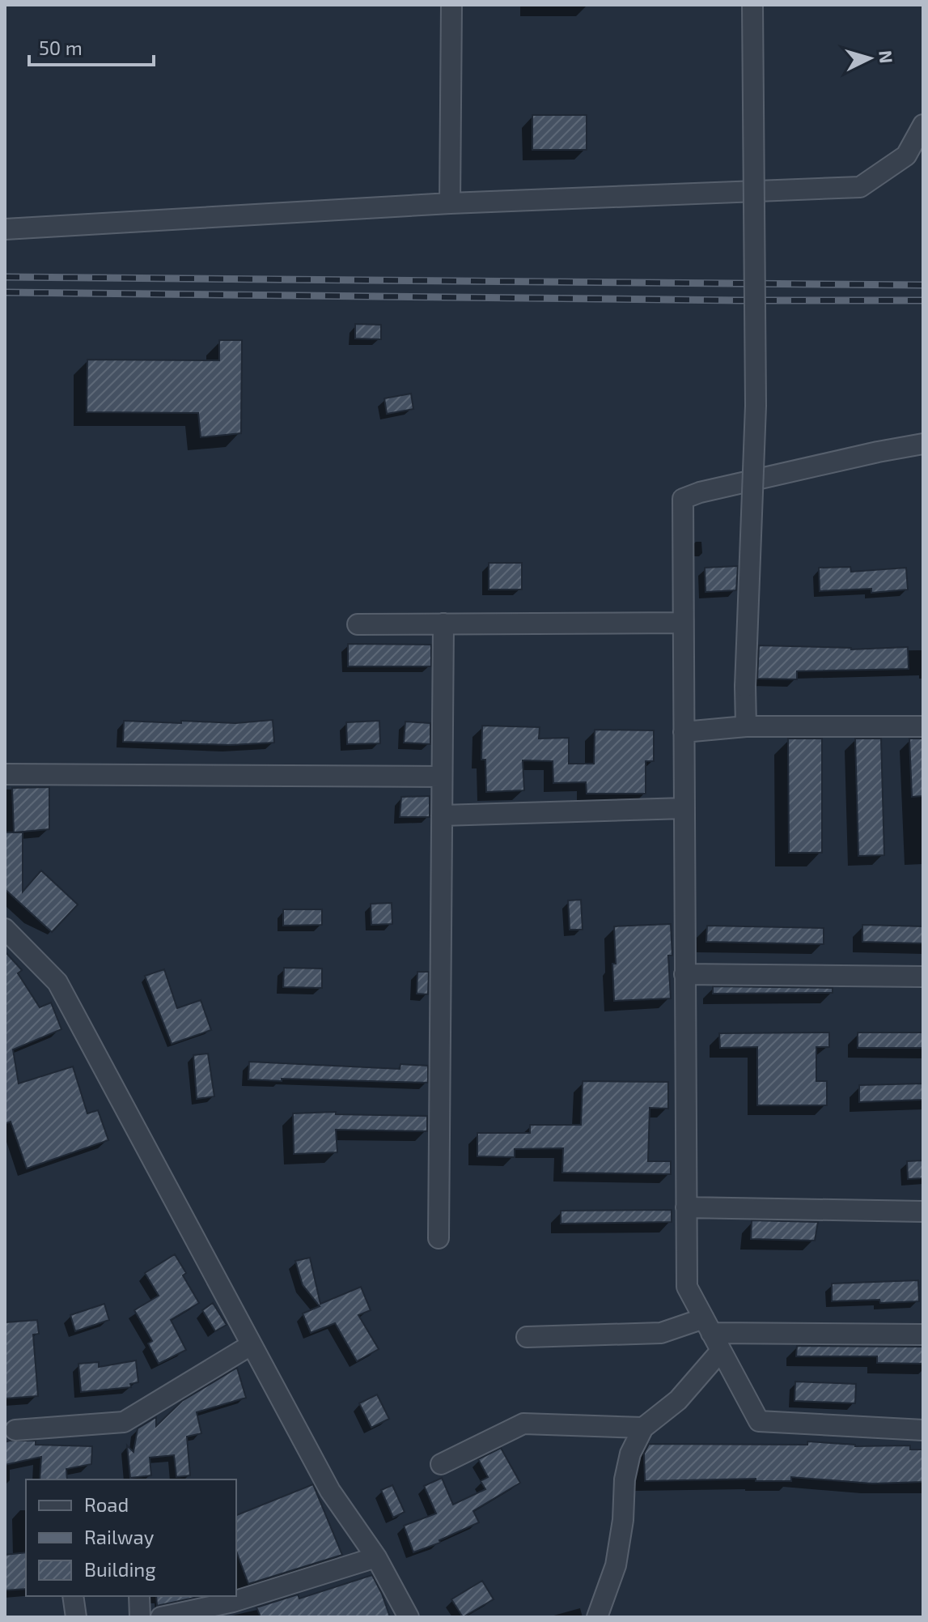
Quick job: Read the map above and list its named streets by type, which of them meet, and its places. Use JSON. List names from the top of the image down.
{
  "legend": ["Road", "Railway", "Building"],
  "scale_bar": "50 m",
  "north": "right"
}
